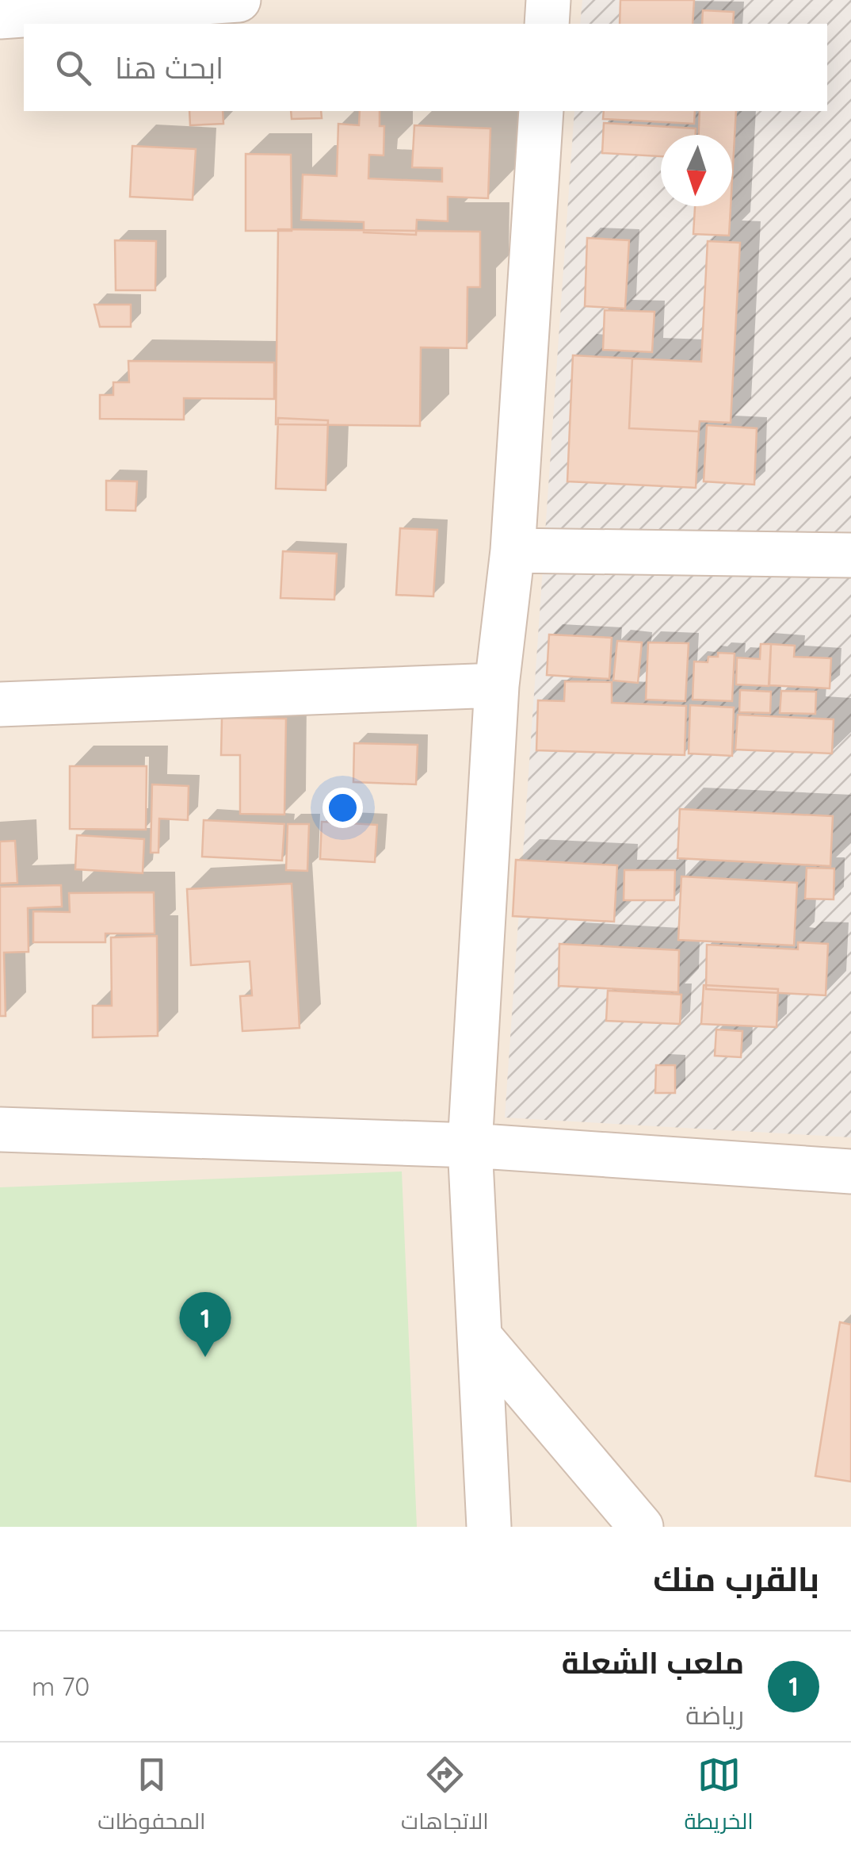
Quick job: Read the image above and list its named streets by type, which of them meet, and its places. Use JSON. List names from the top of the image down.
{
  "north": "bottom",
  "page": {
    "search": "ابحث هنا",
    "pins": "1",
    "heading": "بالقرب منك",
    "list": [
      {
        "mark": "1",
        "name": "ملعب الشعلة",
        "note": "رياضة",
        "value": "70 m"
      }
    ],
    "nav": ["الخريطة", "الاتجاهات", "المحفوظات"]
  }
}
